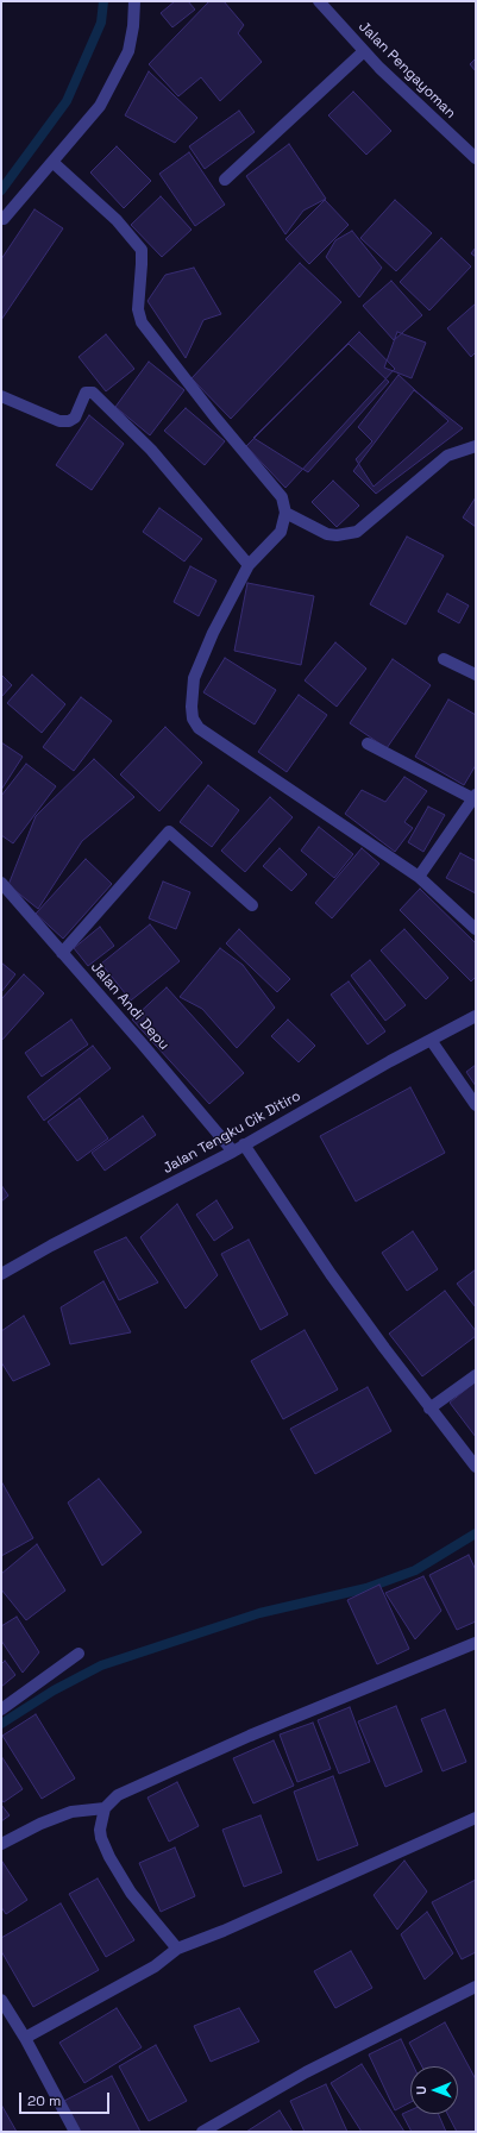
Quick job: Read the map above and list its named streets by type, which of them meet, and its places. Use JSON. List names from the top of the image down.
{
  "streets": {
    "street": ["Jalan Pengayoman", "Jalan Andi Depu", "Jalan Tengku Cik Ditiro"]
  },
  "crossings": [
    ["Jalan Andi Depu", "Jalan Tengku Cik Ditiro"]
  ],
  "scale_bar": "20 m",
  "north": "left"
}
